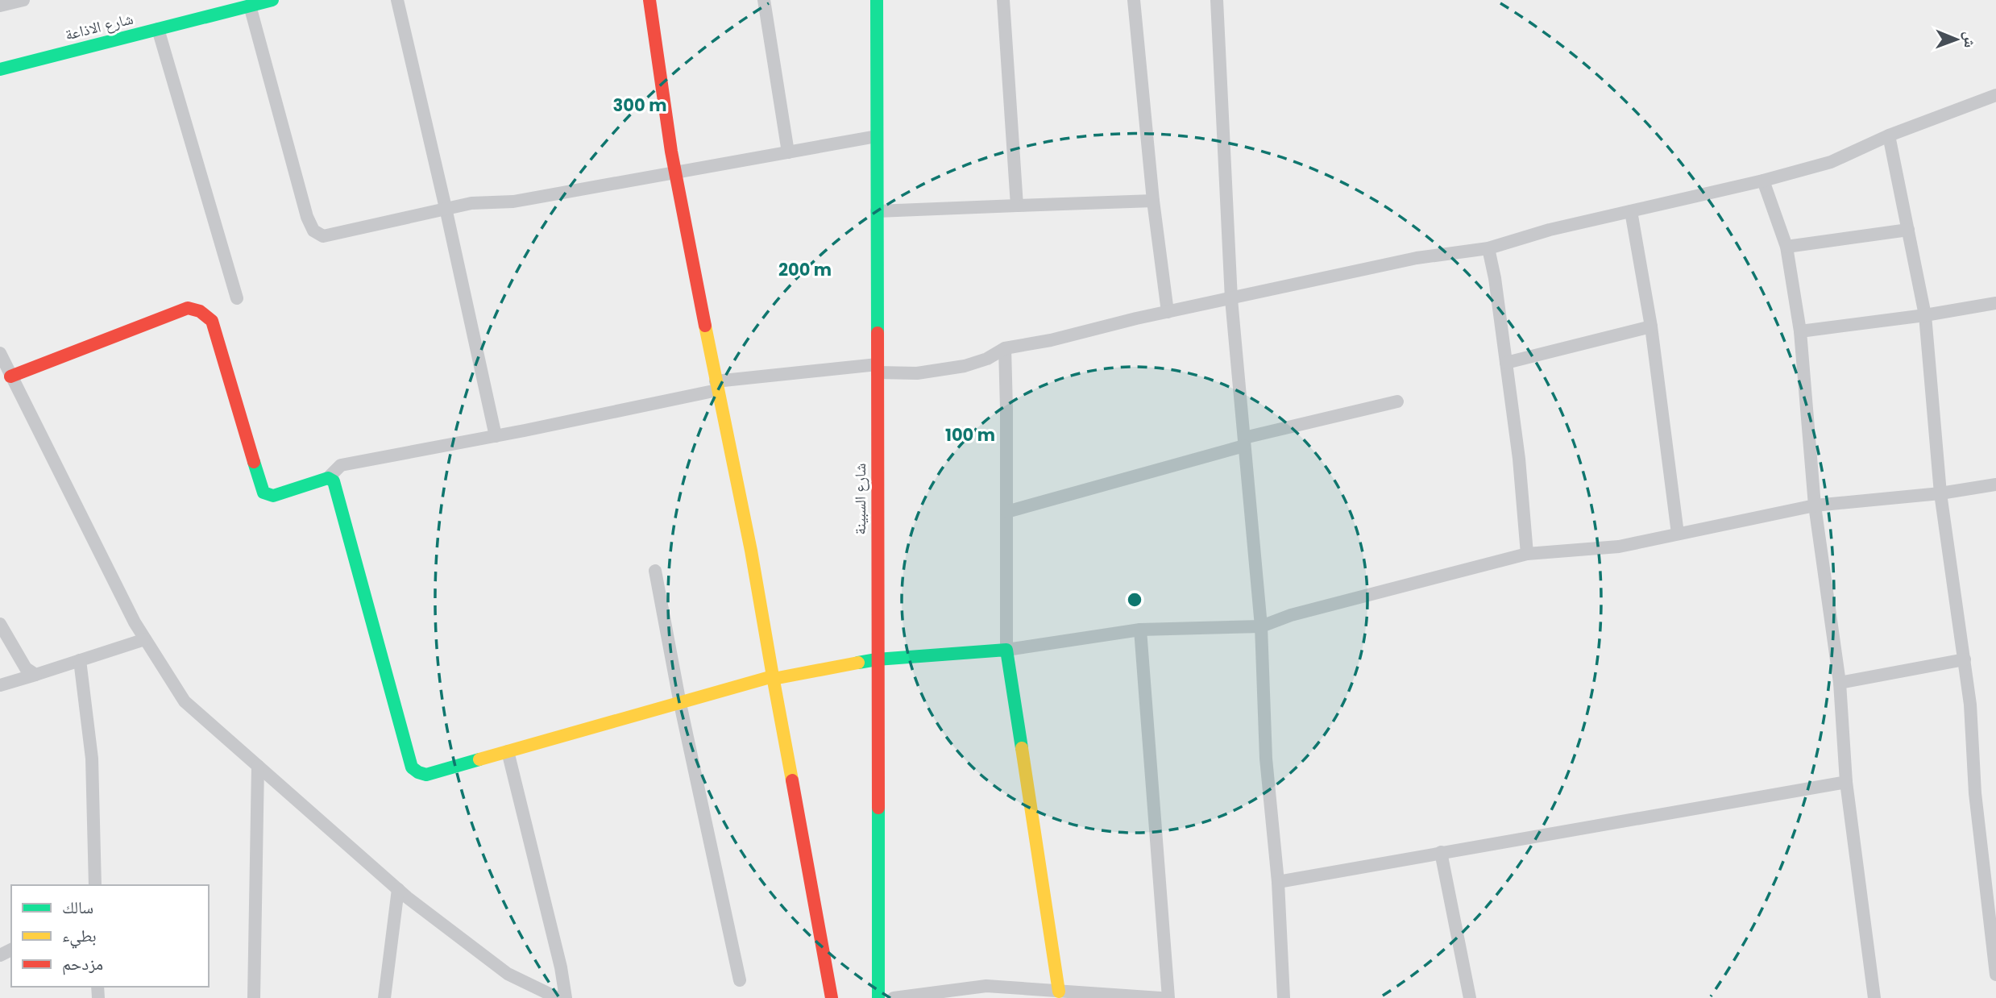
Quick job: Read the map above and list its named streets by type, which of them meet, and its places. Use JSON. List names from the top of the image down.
{
  "streets": {
    "street": ["شارع الاذاعة", "شارع السبينة"]
  },
  "legend": ["سالك", "بطيء", "مزدحم"],
  "north": "right",
  "rings": ["300 m", "200 m", "100 m"]
}
